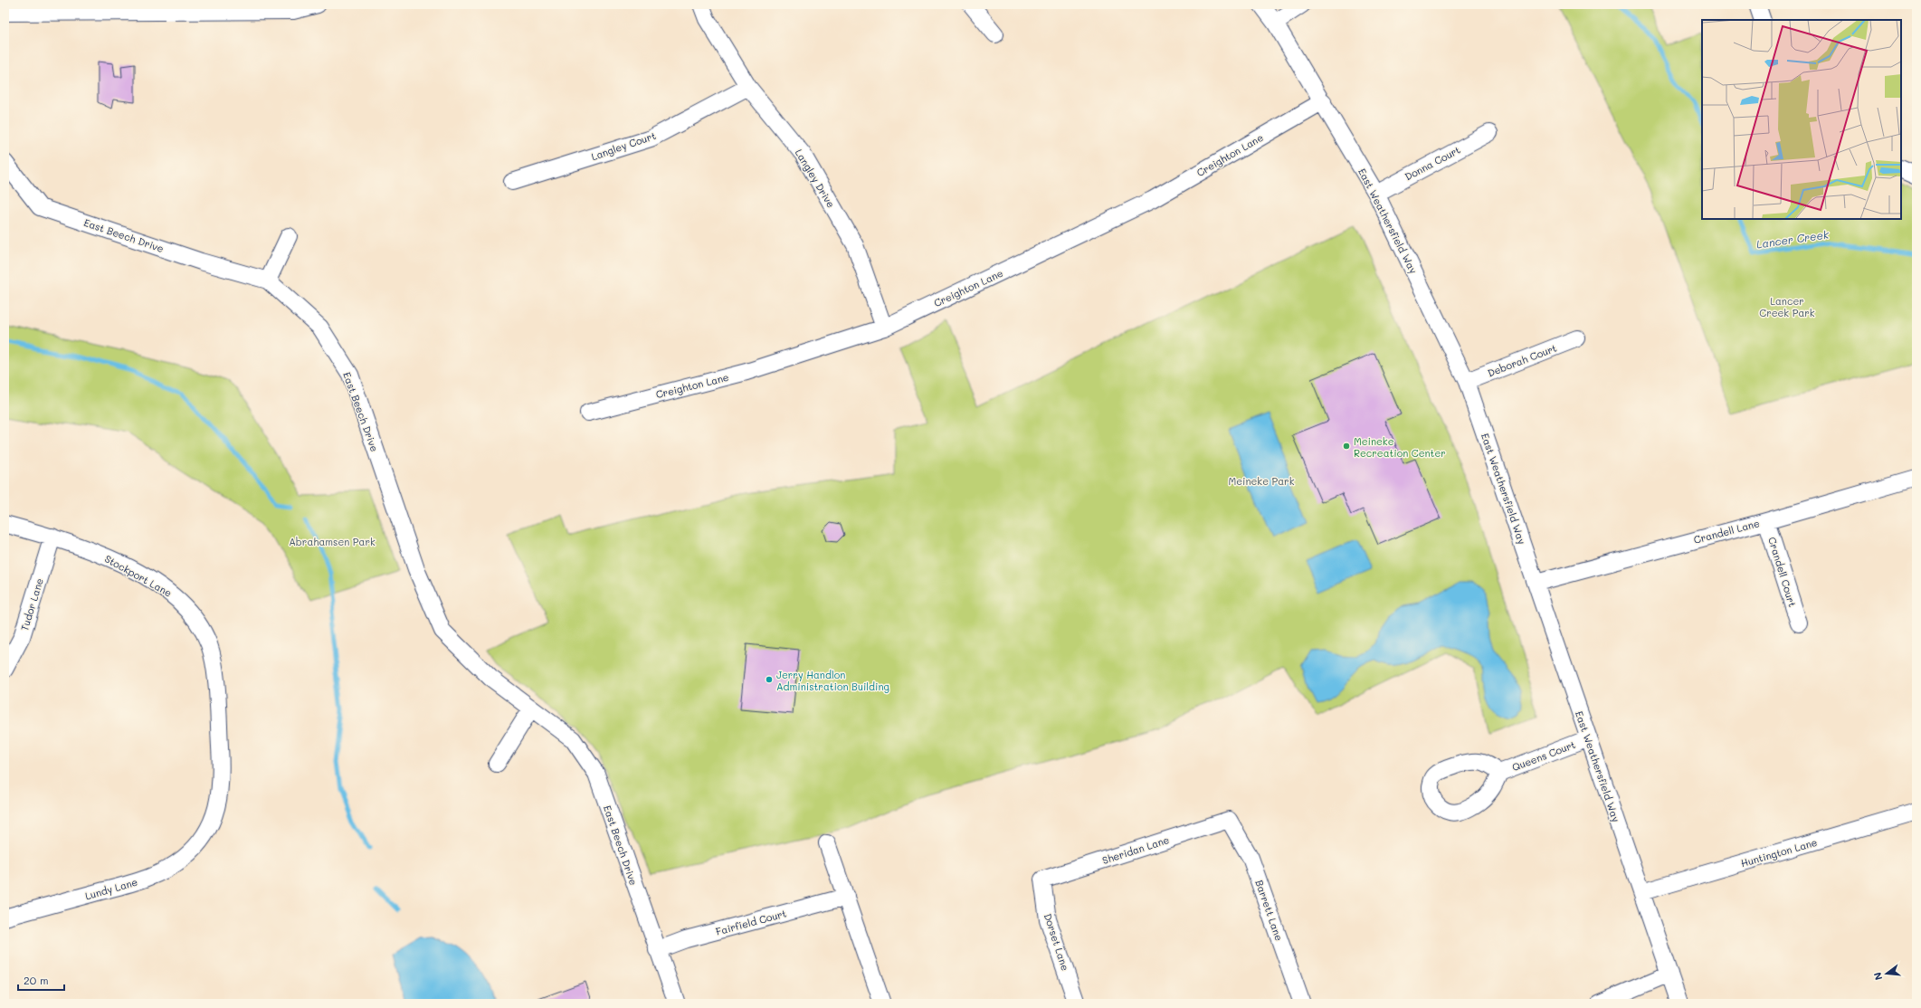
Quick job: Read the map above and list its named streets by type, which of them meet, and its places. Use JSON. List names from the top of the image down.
{
  "streets": {
    "street": [
      "Langley Court",
      "Creighton Lane",
      "Donna Court",
      "Langley Drive",
      "East Weathersfield Way",
      "East Beech Drive",
      "Deborah Court",
      "Crandell Lane",
      "Crandell Court",
      "Stockport Lane",
      "Tudor Lane",
      "Queens Court",
      "Sheridan Lane",
      "Huntington Lane",
      "Lundy Lane",
      "Barrett Lane",
      "Fairfield Court",
      "Dorset Lane"
    ]
  },
  "crossings": [
    ["Langley Court", "Langley Drive"],
    ["Creighton Lane", "Langley Drive"],
    ["Creighton Lane", "East Weathersfield Way"],
    ["Donna Court", "East Weathersfield Way"],
    ["East Weathersfield Way", "Deborah Court"],
    ["East Weathersfield Way", "Crandell Lane"],
    ["East Weathersfield Way", "Queens Court"],
    ["East Weathersfield Way", "Huntington Lane"],
    ["East Beech Drive", "Fairfield Court"],
    ["Crandell Lane", "Crandell Court"],
    ["Stockport Lane", "Tudor Lane"],
    ["Stockport Lane", "Lundy Lane"],
    ["Sheridan Lane", "Barrett Lane"],
    ["Sheridan Lane", "Dorset Lane"]
  ],
  "water": ["Lancer Creek"],
  "parks": ["Lancer Creek Park", "Meineke Park", "Abrahamsen Park"],
  "places": ["Meineke Recreation Center", "Jerry Handlon Administration Building"],
  "scale_bar": "20 m",
  "north": "left"
}
